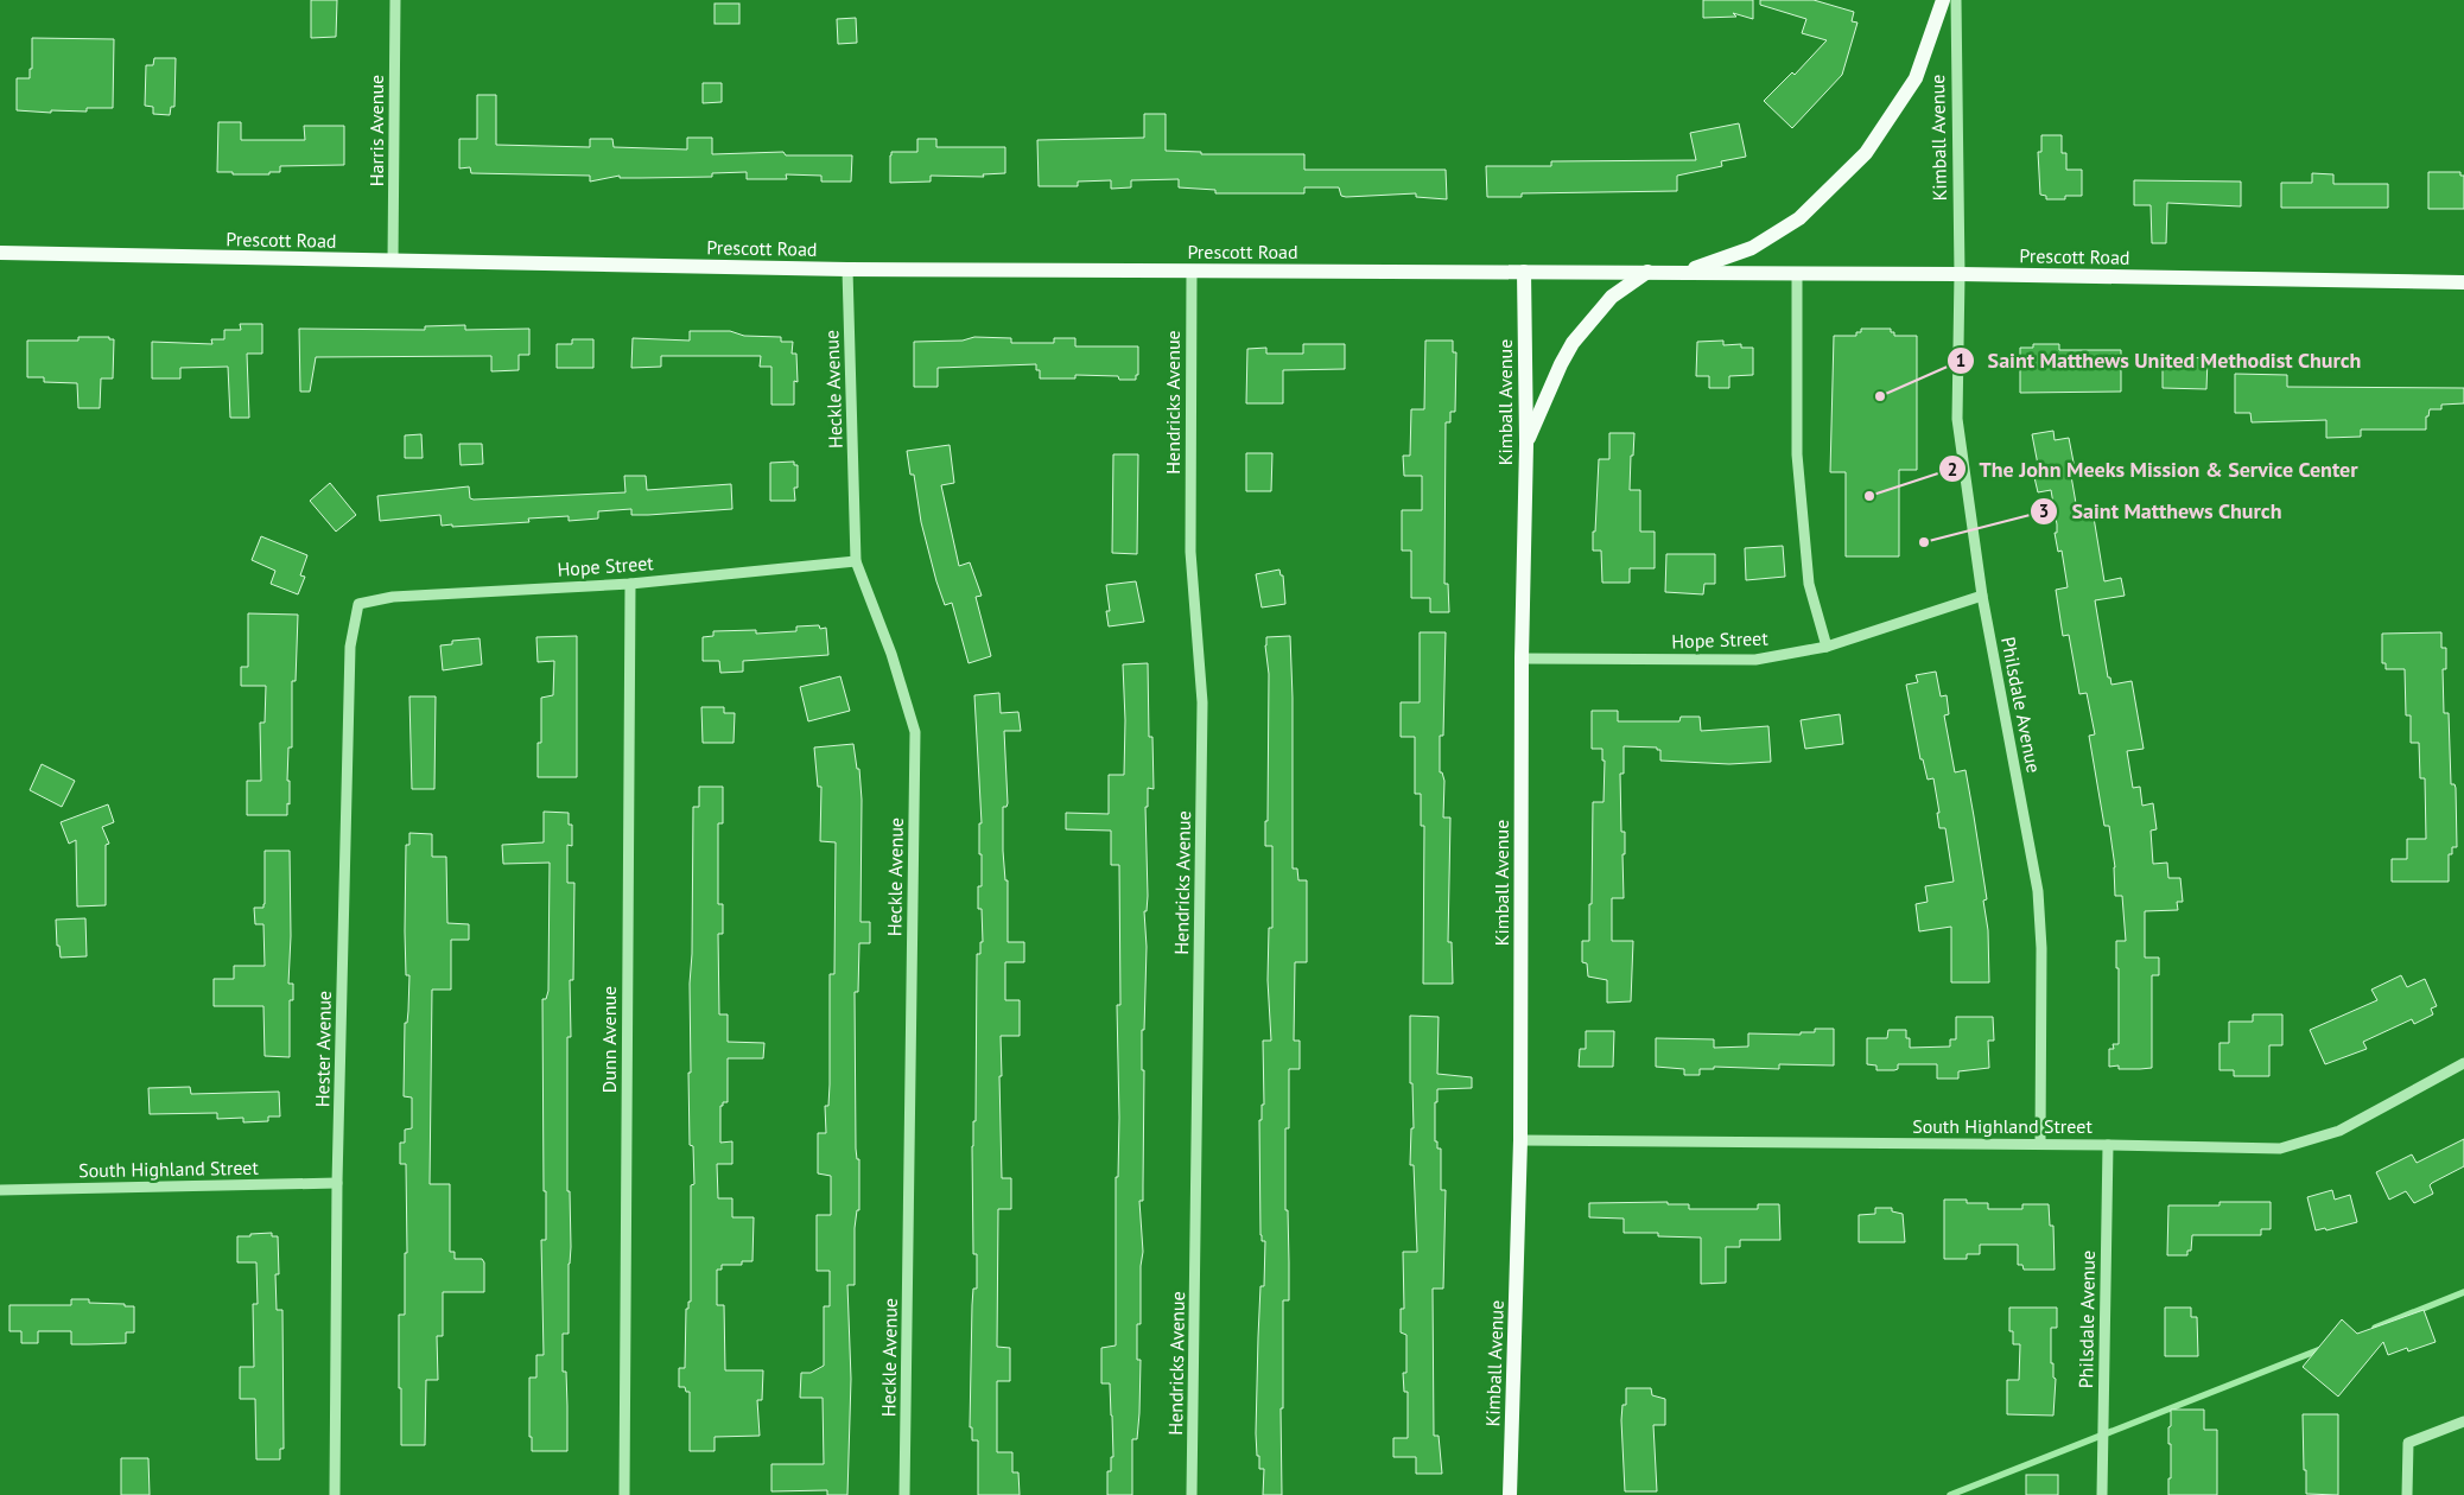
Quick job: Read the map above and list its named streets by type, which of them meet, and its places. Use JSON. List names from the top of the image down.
{
  "streets": {
    "main road": ["Kimball Avenue", "Prescott Road"],
    "street": [
      "Harris Avenue",
      "Heckle Avenue",
      "Hendricks Avenue",
      "Hope Street",
      "Philsdale Avenue",
      "Dunn Avenue",
      "Hester Avenue",
      "South Highland Street"
    ]
  },
  "crossings": [
    ["Harris Avenue", "Prescott Road"],
    ["Kimball Avenue", "Prescott Road"],
    ["Kimball Avenue", "Hope Street"],
    ["Kimball Avenue", "Philsdale Avenue"],
    ["Kimball Avenue", "South Highland Street"],
    ["Prescott Road", "Heckle Avenue"],
    ["Prescott Road", "Hendricks Avenue"],
    ["Prescott Road", "Philsdale Avenue"],
    ["Heckle Avenue", "Hope Street"],
    ["Hope Street", "Philsdale Avenue"],
    ["Hope Street", "Dunn Avenue"],
    ["Hope Street", "Hester Avenue"],
    ["Philsdale Avenue", "South Highland Street"],
    ["Hester Avenue", "South Highland Street"]
  ],
  "places": ["Saint Matthews United Methodist Church", "The John Meeks Mission & Service Center", "Saint Matthews Church"]
}
